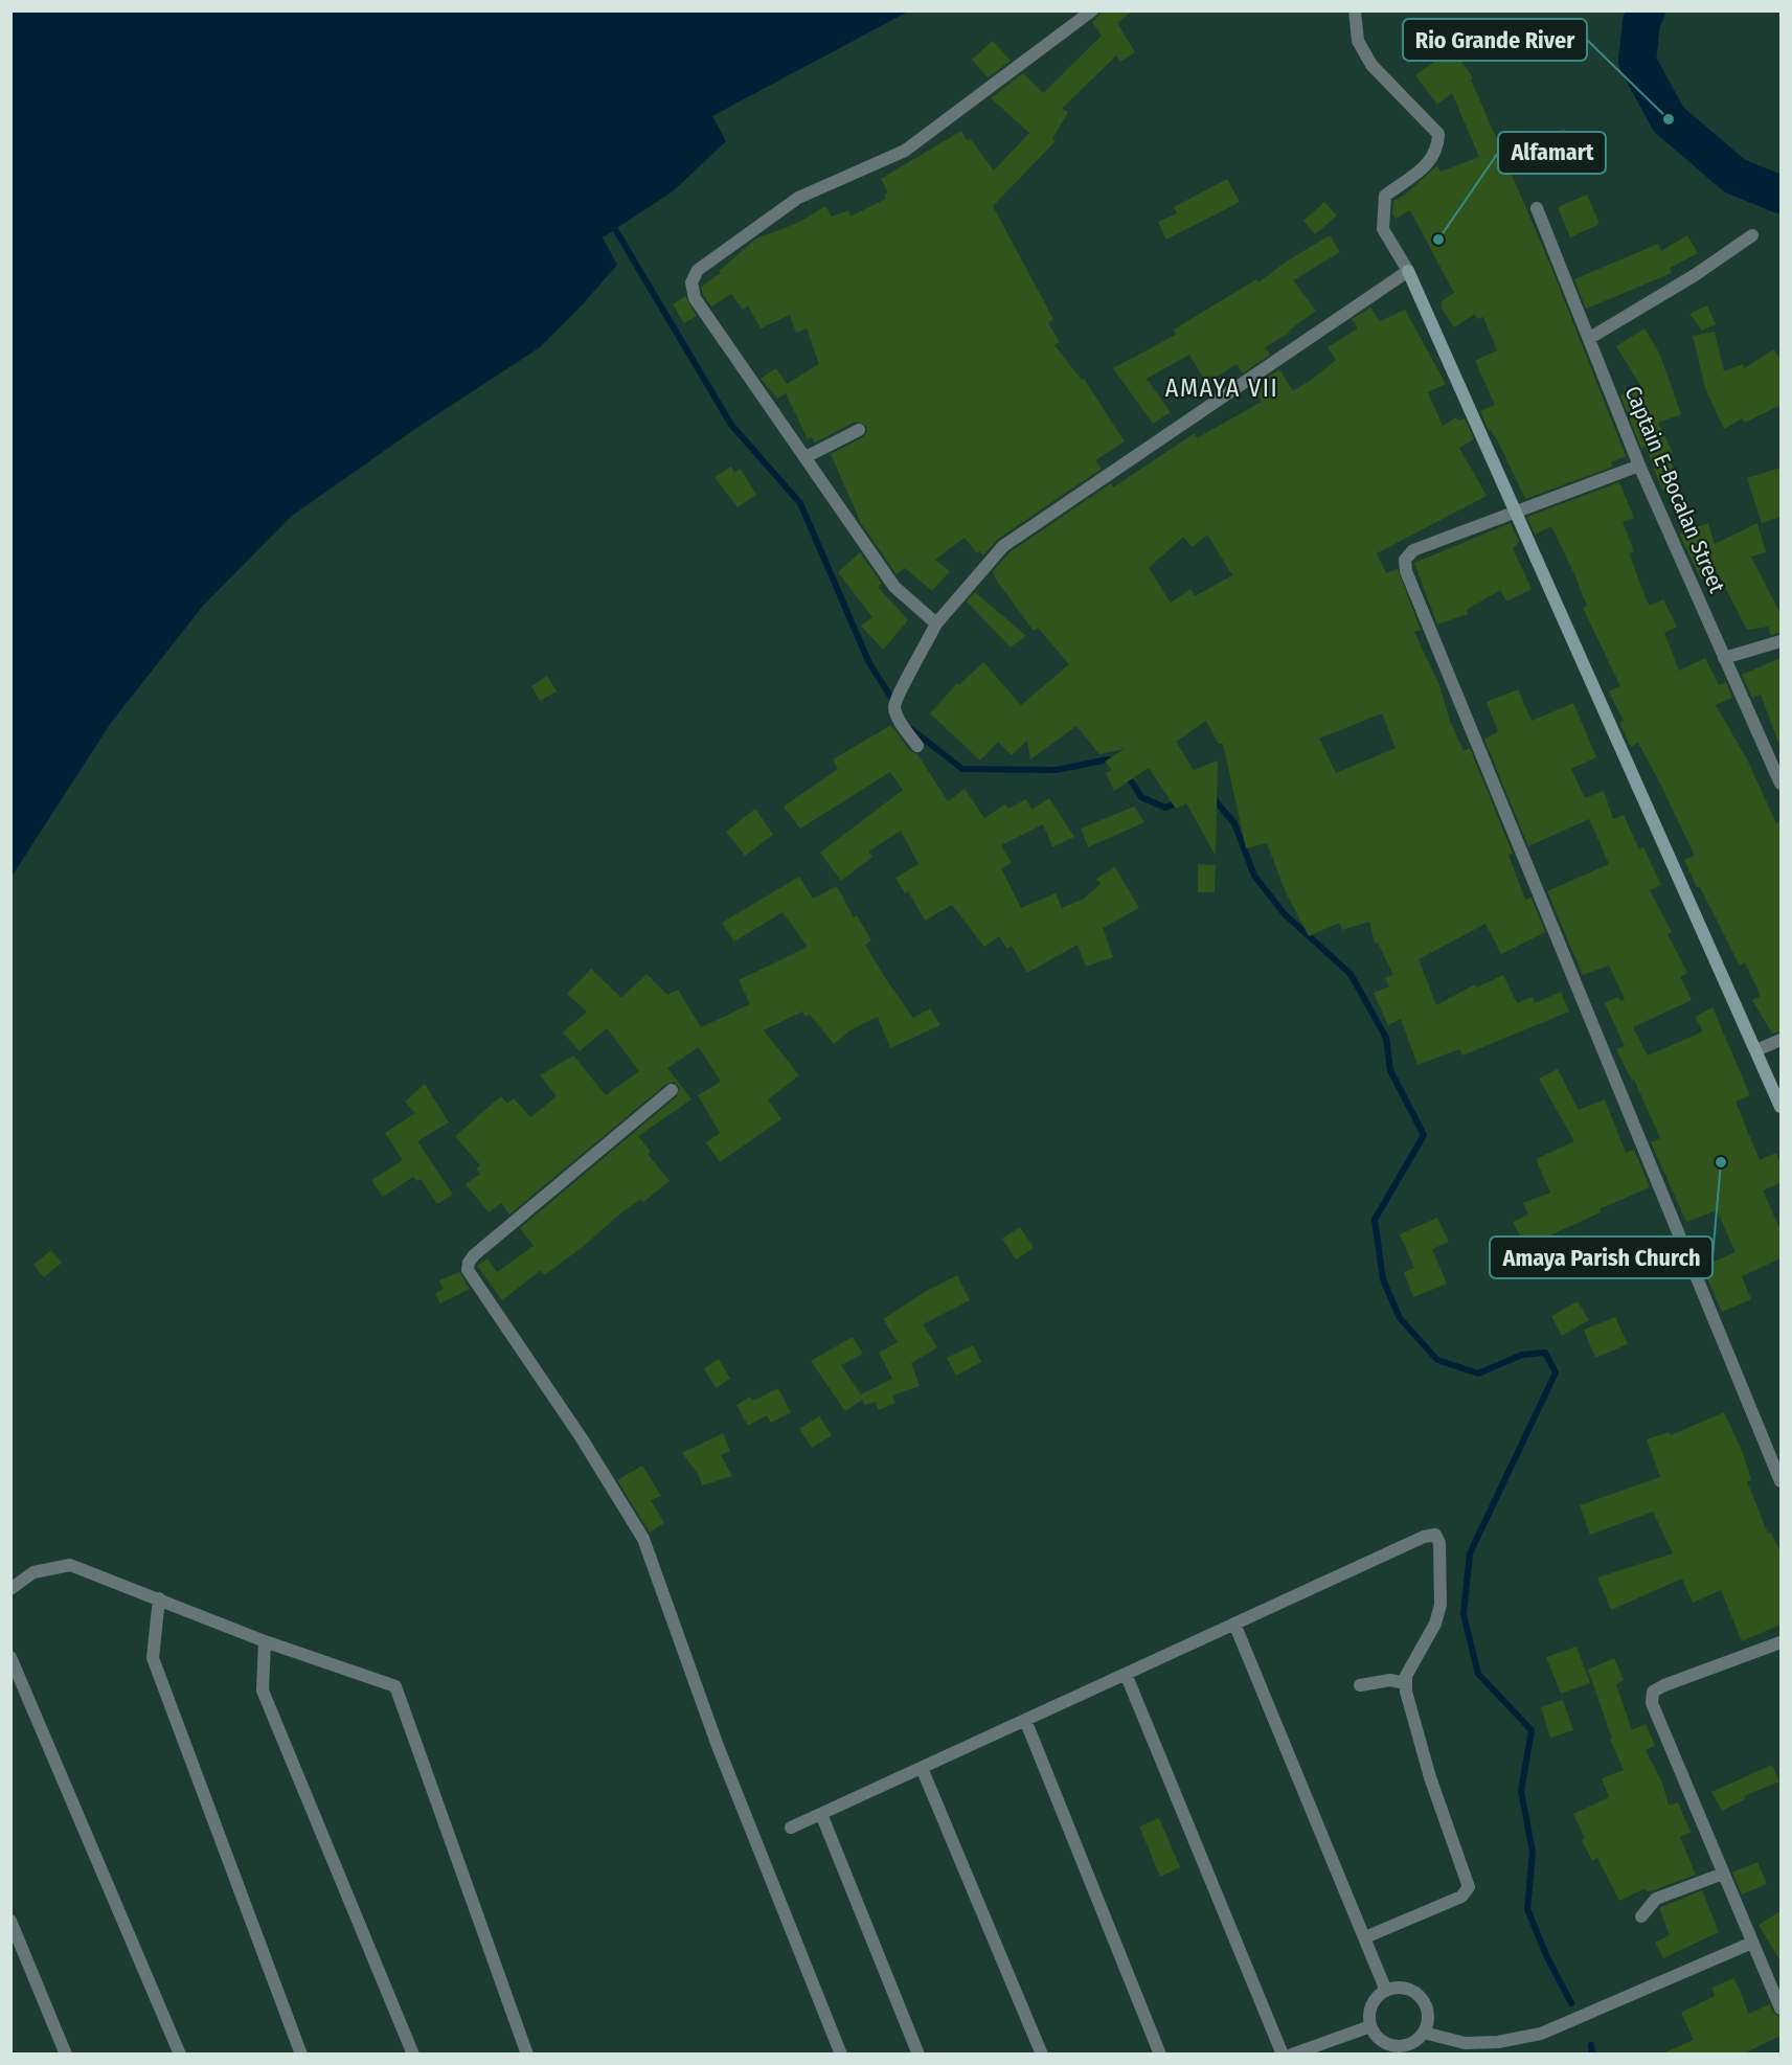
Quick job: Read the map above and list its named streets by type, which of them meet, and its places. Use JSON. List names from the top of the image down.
{
  "streets": {
    "street": ["Captain E-Bocalan Street"]
  },
  "districts": ["AMAYA VII"],
  "places": ["Rio Grande River", "Alfamart", "Amaya Parish Church"]
}
